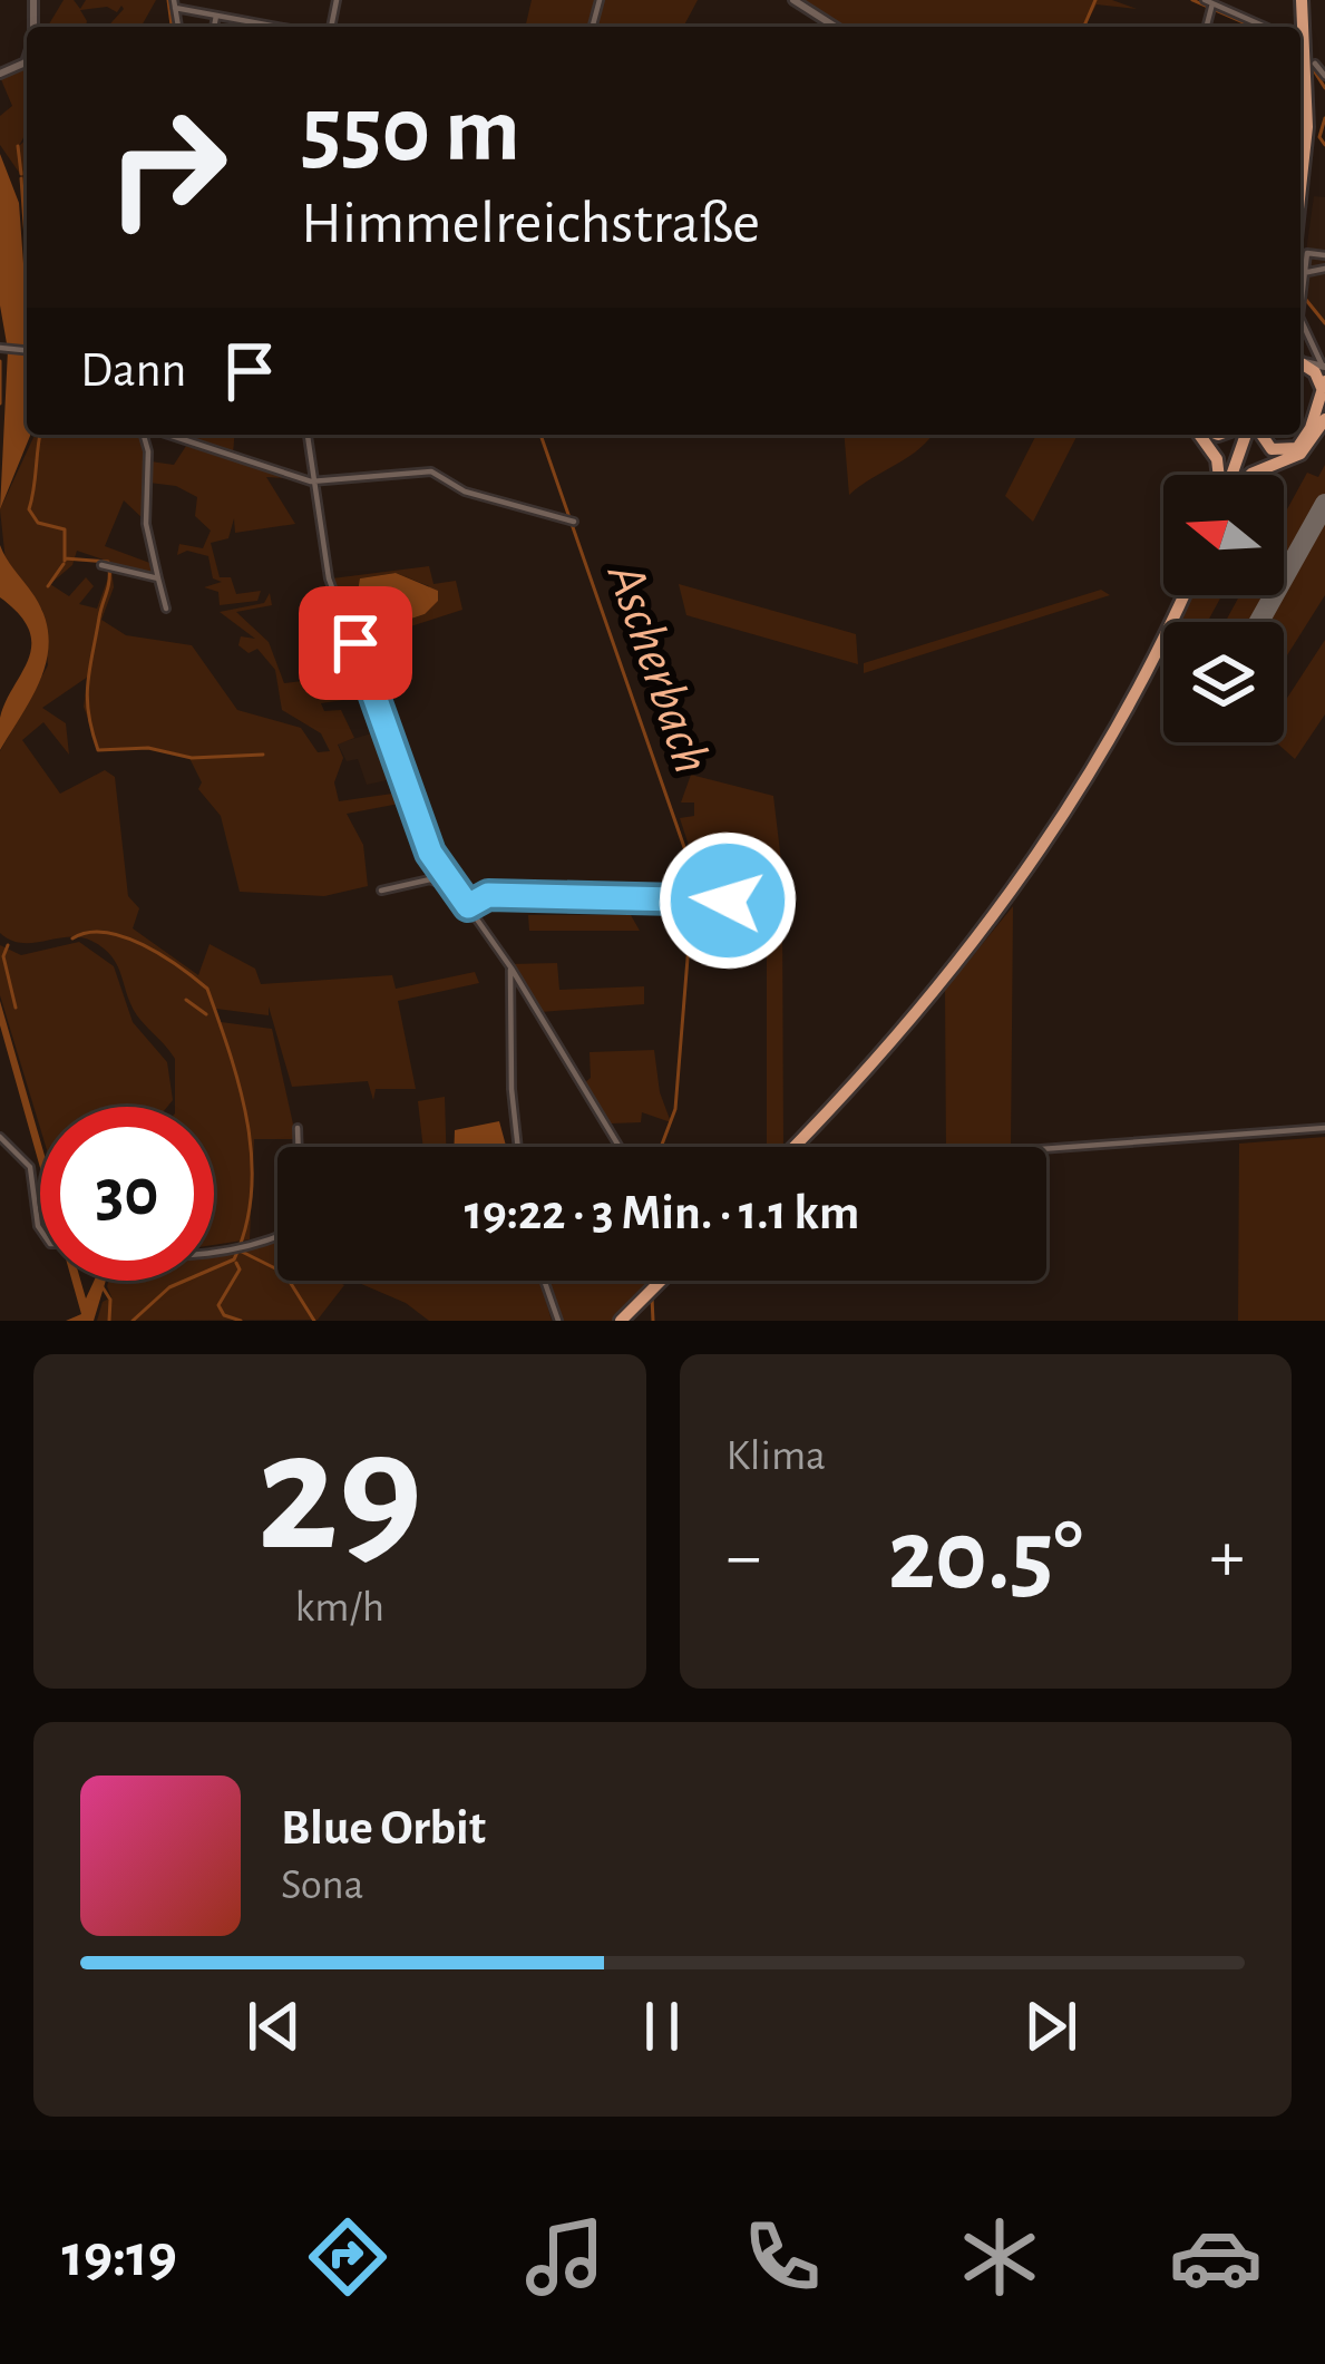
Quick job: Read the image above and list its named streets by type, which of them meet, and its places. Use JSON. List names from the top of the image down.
{
  "water": ["Ascherbach"],
  "north": "left",
  "page": {
    "turn": ["550 m", "Himmelreichstraße"],
    "then": "Dann",
    "limit": "30",
    "trip": "19:22 · 3 Min. · 1.1 km",
    "tile": [
      ["29", "km/h"],
      "Klima"
    ],
    "heat": ["−", "20.5°", "+"],
    "song": ["Blue Orbit", "Sona"],
    "tabs": "19:19"
  }
}
